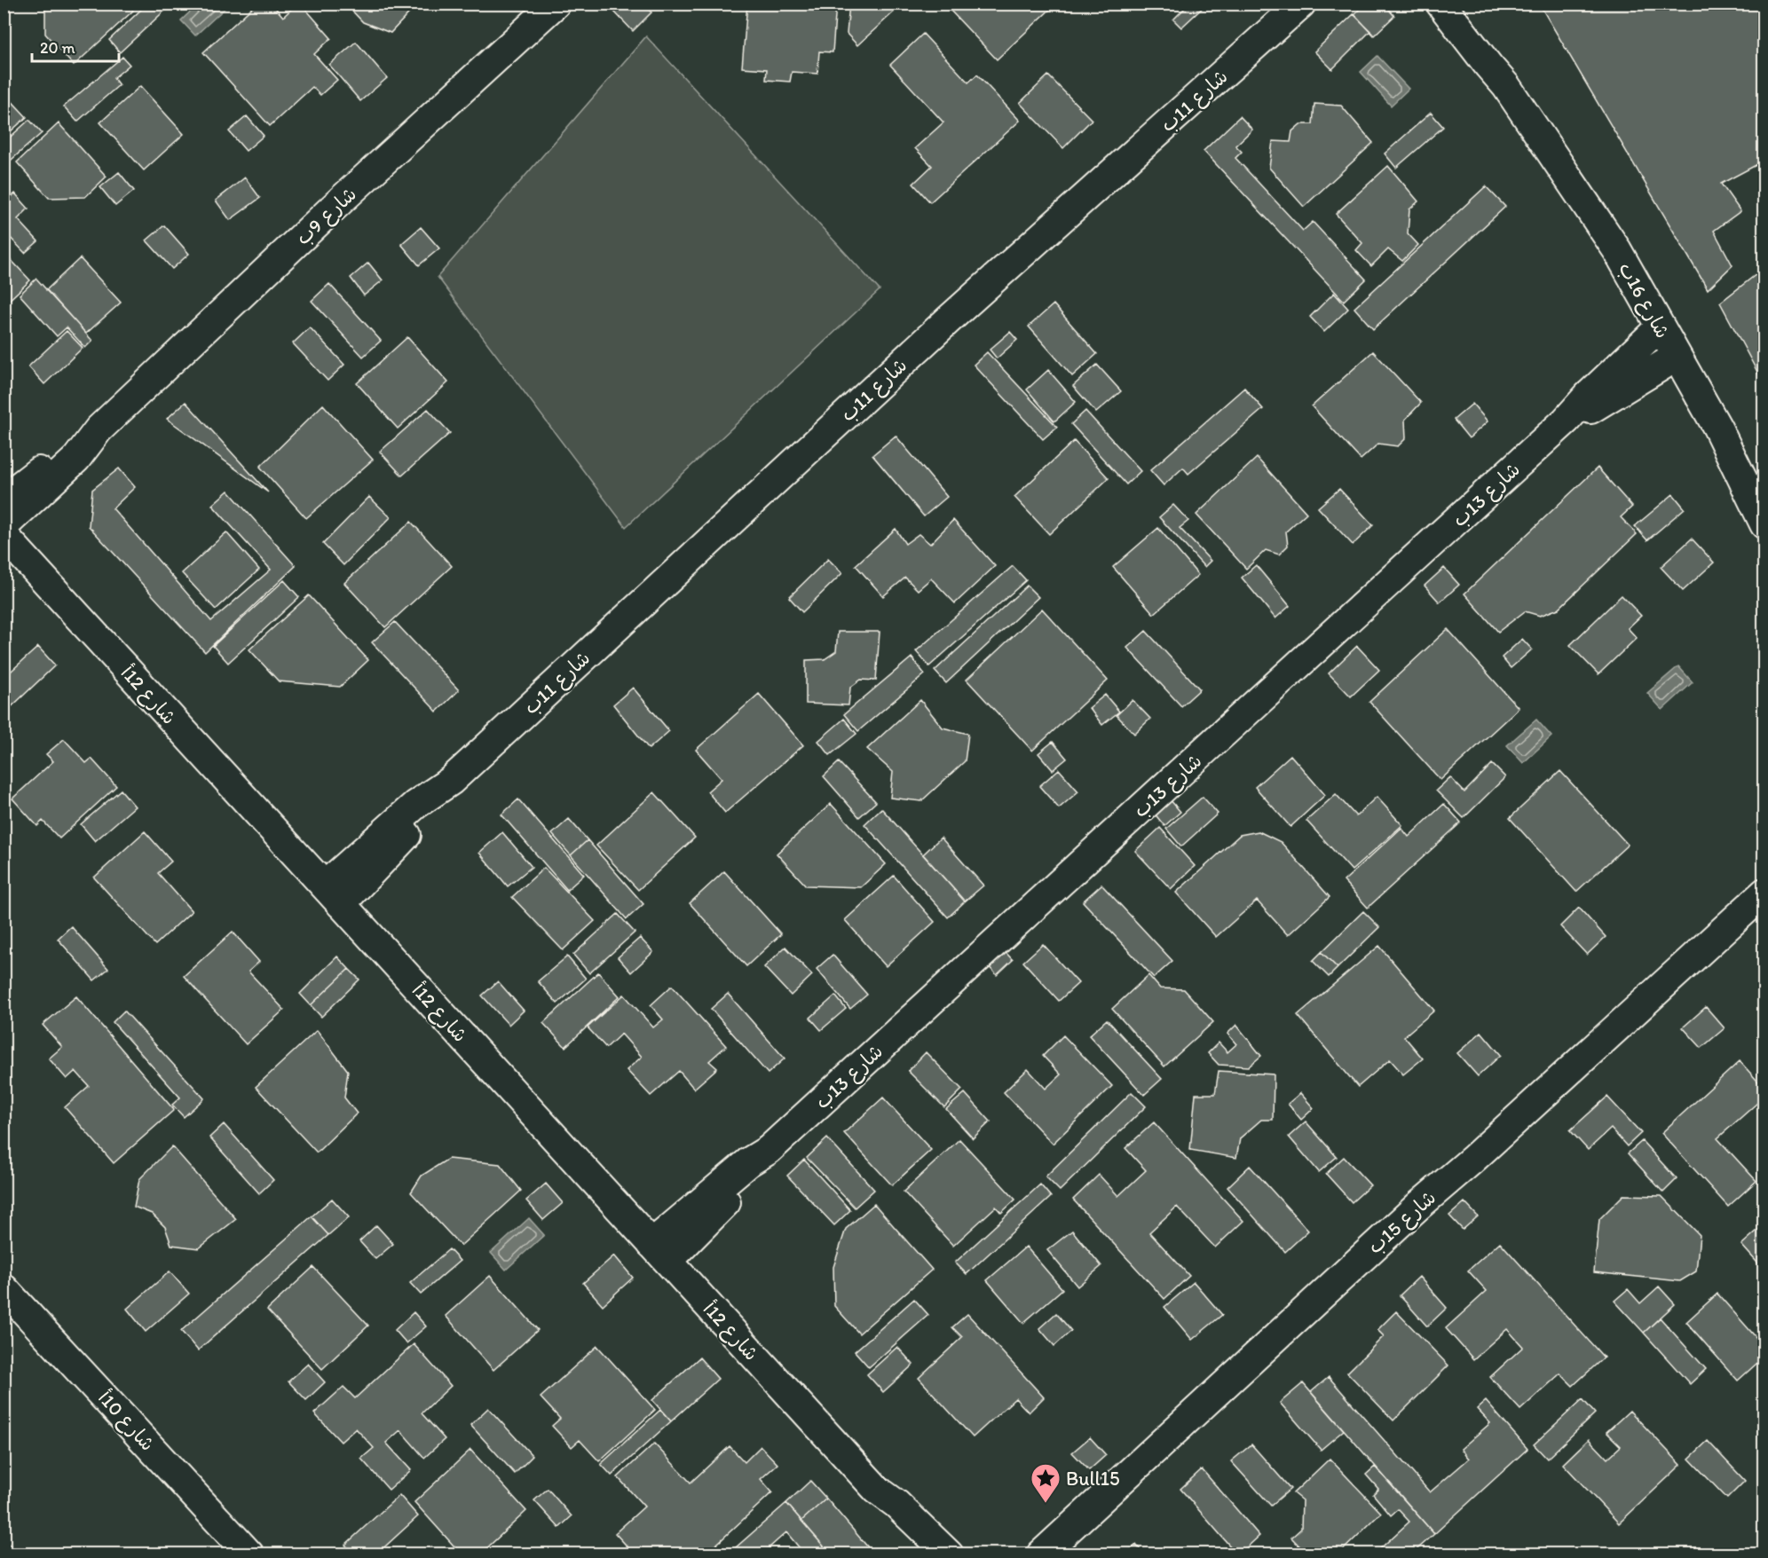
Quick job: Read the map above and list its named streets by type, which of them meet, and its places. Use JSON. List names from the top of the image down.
{
  "streets": {
    "street": [
      "شارع 11ب",
      "شارع 9ب",
      "شارع 16ب",
      "شارع 13ب",
      "شارع 12أ",
      "شارع 15ب",
      "شارع 10أ"
    ]
  },
  "crossings": [
    ["شارع 11ب", "شارع 12أ"],
    ["شارع 16ب", "شارع 13ب"],
    ["شارع 13ب", "شارع 12أ"]
  ],
  "places": {
    "place": ["Bull15"]
  },
  "scale_bar": "20 m"
}
